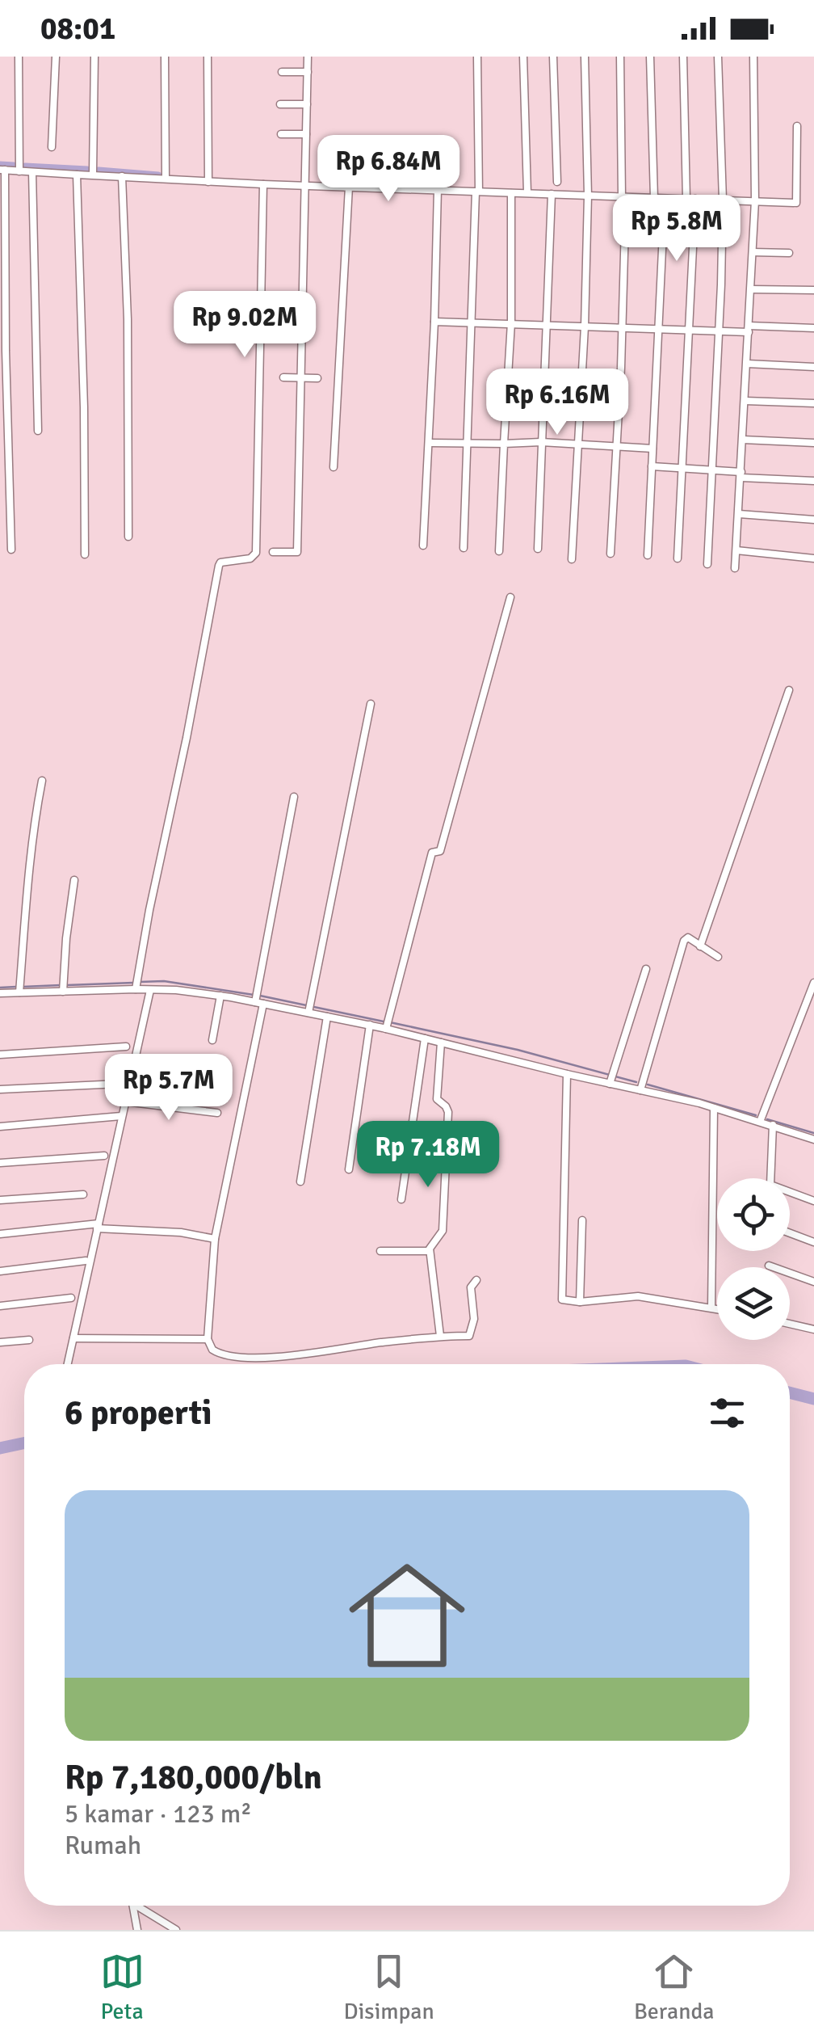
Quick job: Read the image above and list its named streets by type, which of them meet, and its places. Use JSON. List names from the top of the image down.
{
  "page": {
    "status": "08:01",
    "price": [
      "Rp 6.84M",
      "Rp 5.8M",
      "Rp 9.02M",
      "Rp 6.16M",
      "Rp 5.7M",
      "Rp 7.18M"
    ],
    "heading": "6 properti",
    "list": [
      {
        "name": "Rp 7,180,000/bln",
        "note": "5 kamar · 123 m² · Rumah"
      }
    ],
    "tabs": ["Peta", "Disimpan", "Beranda"]
  }
}
